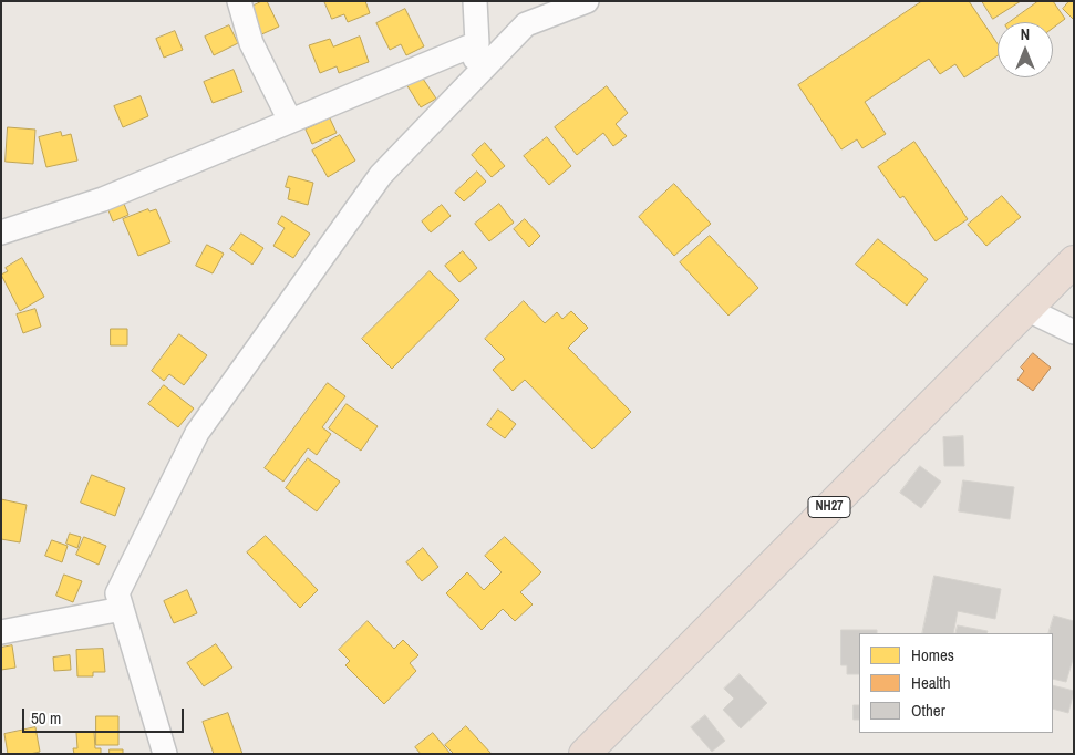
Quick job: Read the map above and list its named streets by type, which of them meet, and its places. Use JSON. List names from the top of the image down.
{
  "streets": {
    "highway": ["NH27"]
  },
  "legend": ["Homes", "Health", "Other"],
  "scale_bar": "50 m",
  "north": "top"
}
